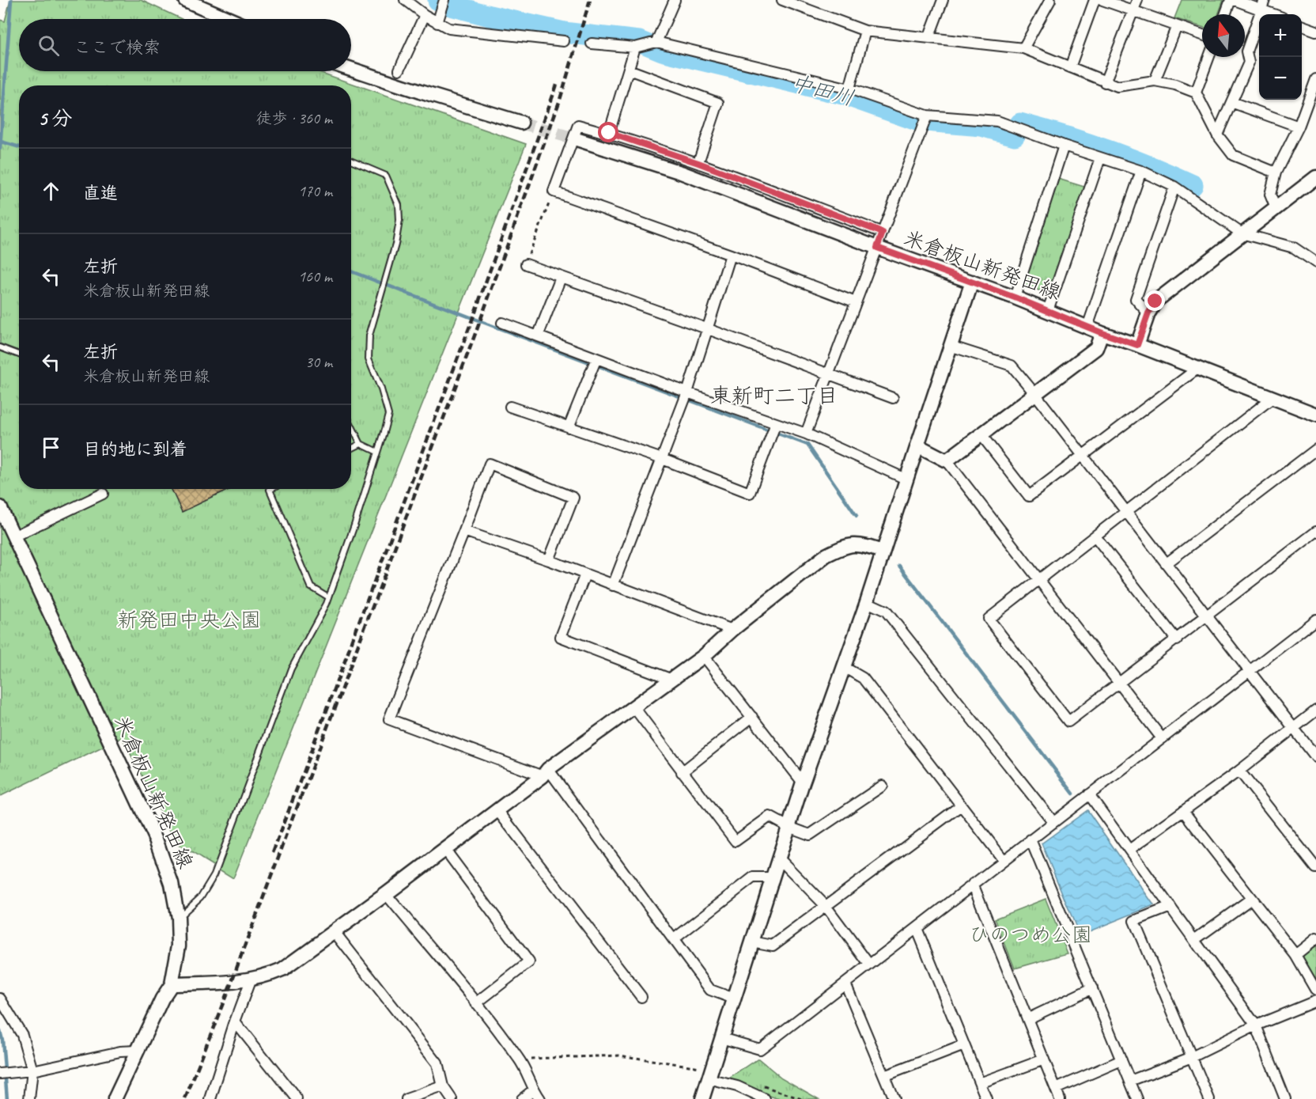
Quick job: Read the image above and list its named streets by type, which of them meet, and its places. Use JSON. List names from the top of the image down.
{
  "streets": {
    "street": ["米倉板山新発田線"]
  },
  "districts": ["東新町二丁目"],
  "water": ["中田川"],
  "parks": ["新発田中央公園", "ひのつめ公園"],
  "north": "top",
  "page": {
    "map_buttons": ["+", "−"],
    "search": "ここで検索",
    "heading": ["5 分", "徒歩 · 360 m"],
    "list": [
      ["直進", "170 m"],
      ["左折", "米倉板山新発田線", "160 m"],
      ["左折", "米倉板山新発田線", "30 m"],
      "目的地に到着"
    ]
  }
}
